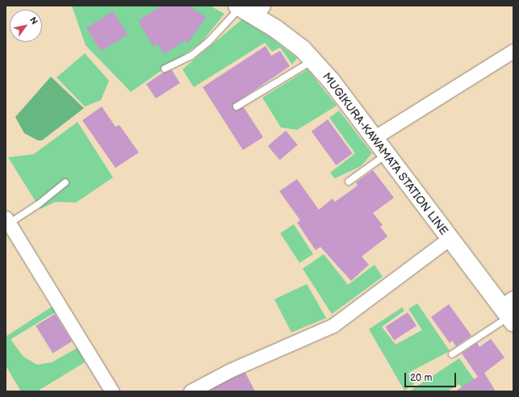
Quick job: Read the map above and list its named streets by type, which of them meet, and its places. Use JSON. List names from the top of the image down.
{
  "streets": {
    "main road": ["MUGIKURA-KAWAMATA STATION LINE"]
  },
  "scale_bar": "20 m",
  "north": "top right"
}
